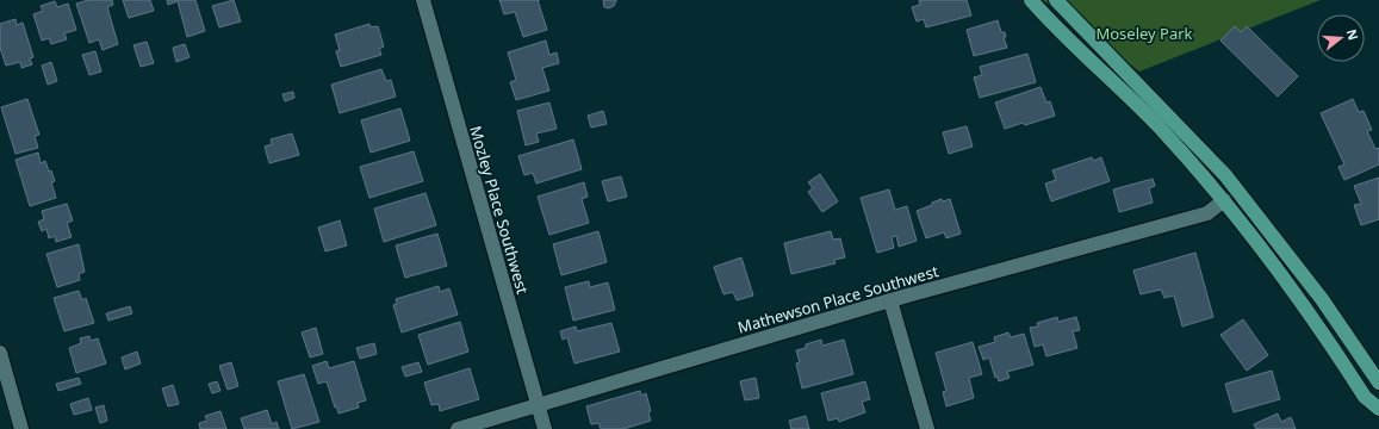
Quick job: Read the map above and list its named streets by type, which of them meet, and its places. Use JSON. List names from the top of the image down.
{
  "streets": {
    "street": ["Mozley Place Southwest", "Mathewson Place Southwest"]
  },
  "crossings": [
    ["Mozley Place Southwest", "Mathewson Place Southwest"]
  ],
  "parks": ["Moseley Park"],
  "north": "right"
}
